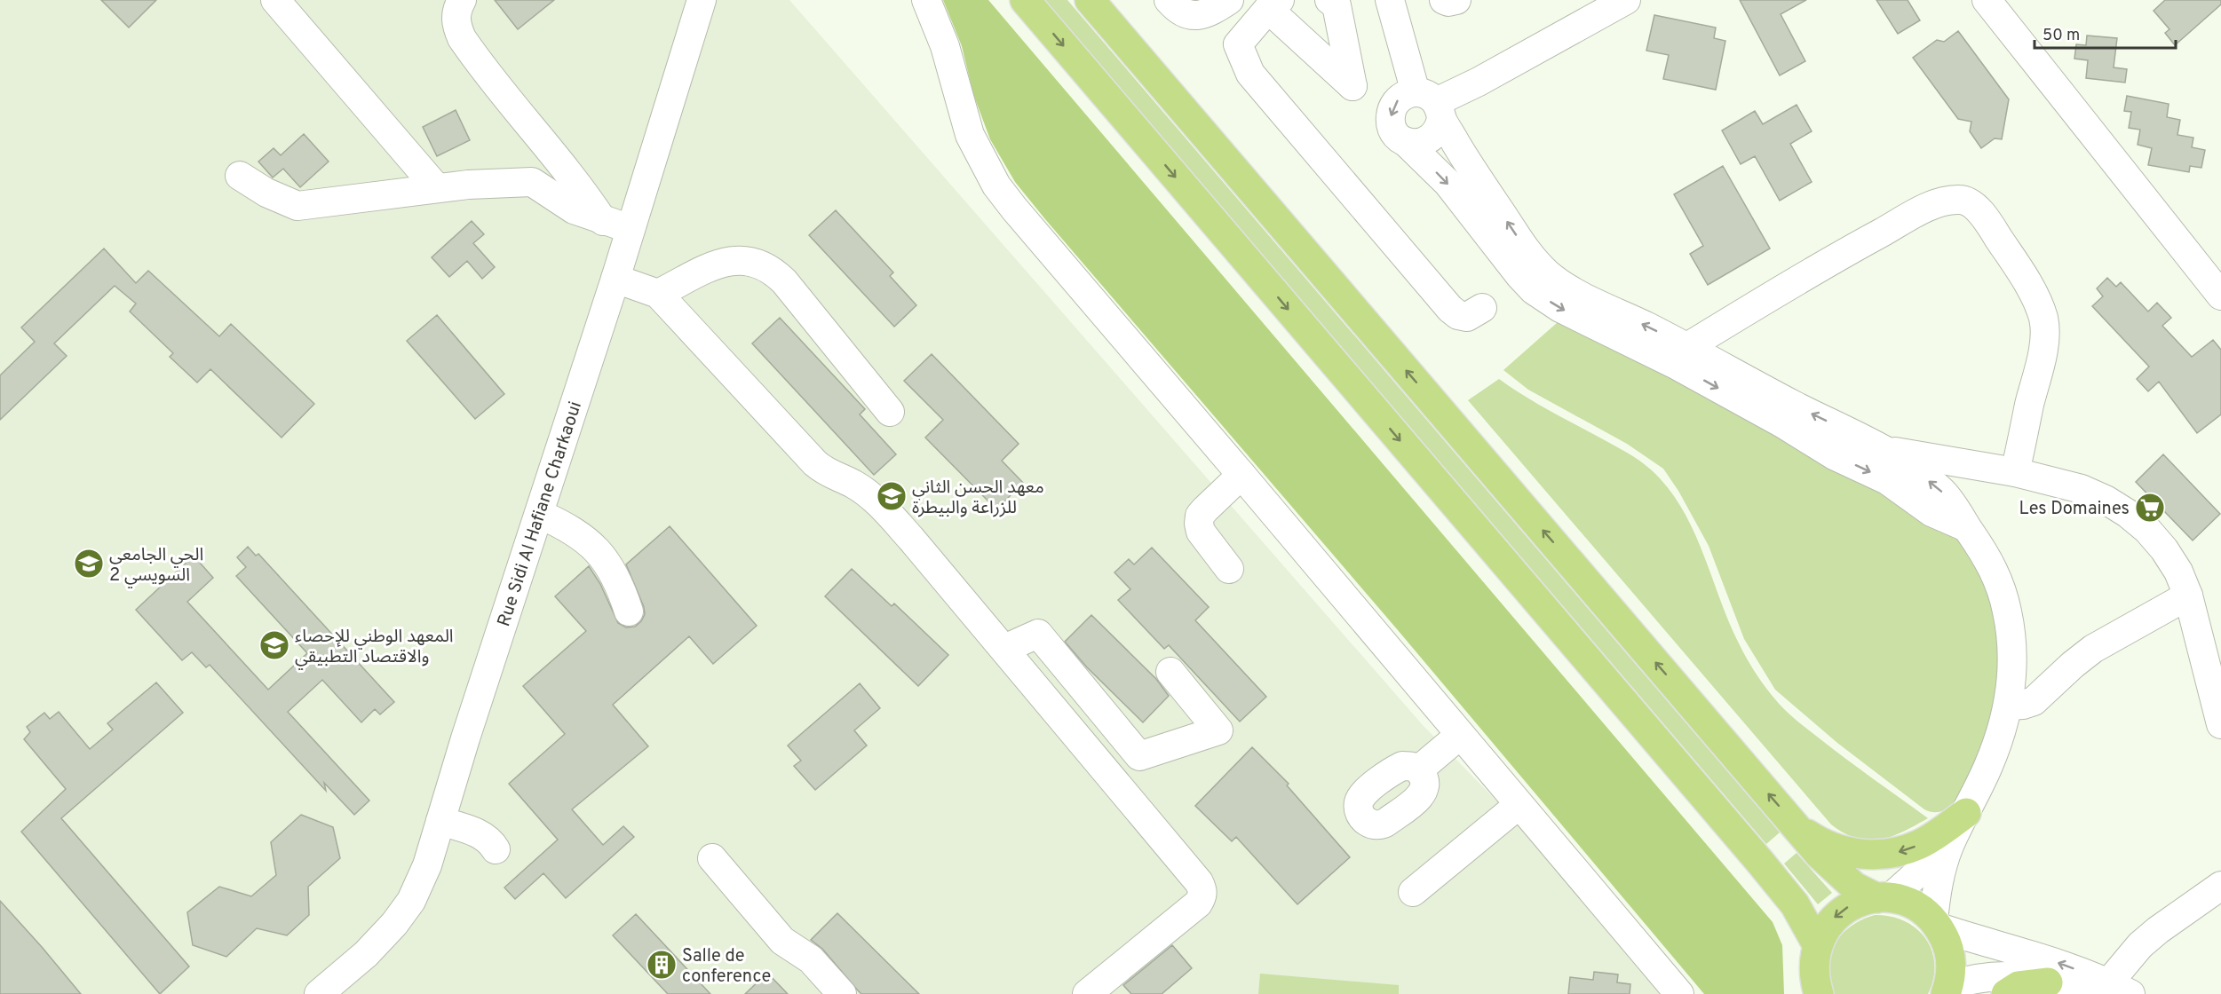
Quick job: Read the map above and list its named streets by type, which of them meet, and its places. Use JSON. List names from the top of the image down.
{
  "streets": {
    "street": ["Rue Sidi Al Hafiane Charkaoui"]
  },
  "places": {
    "school or university": ["معهد الحسن الثاني للزراعة والبيطرة", "الحي الجامعي السويسي 2", "المعهد الوطني للإحصاء والاقتصاد التطبيقي"],
    "supermarket": ["Les Domaines"],
    "building": ["Salle de conference"]
  },
  "scale_bar": "50 m"
}
